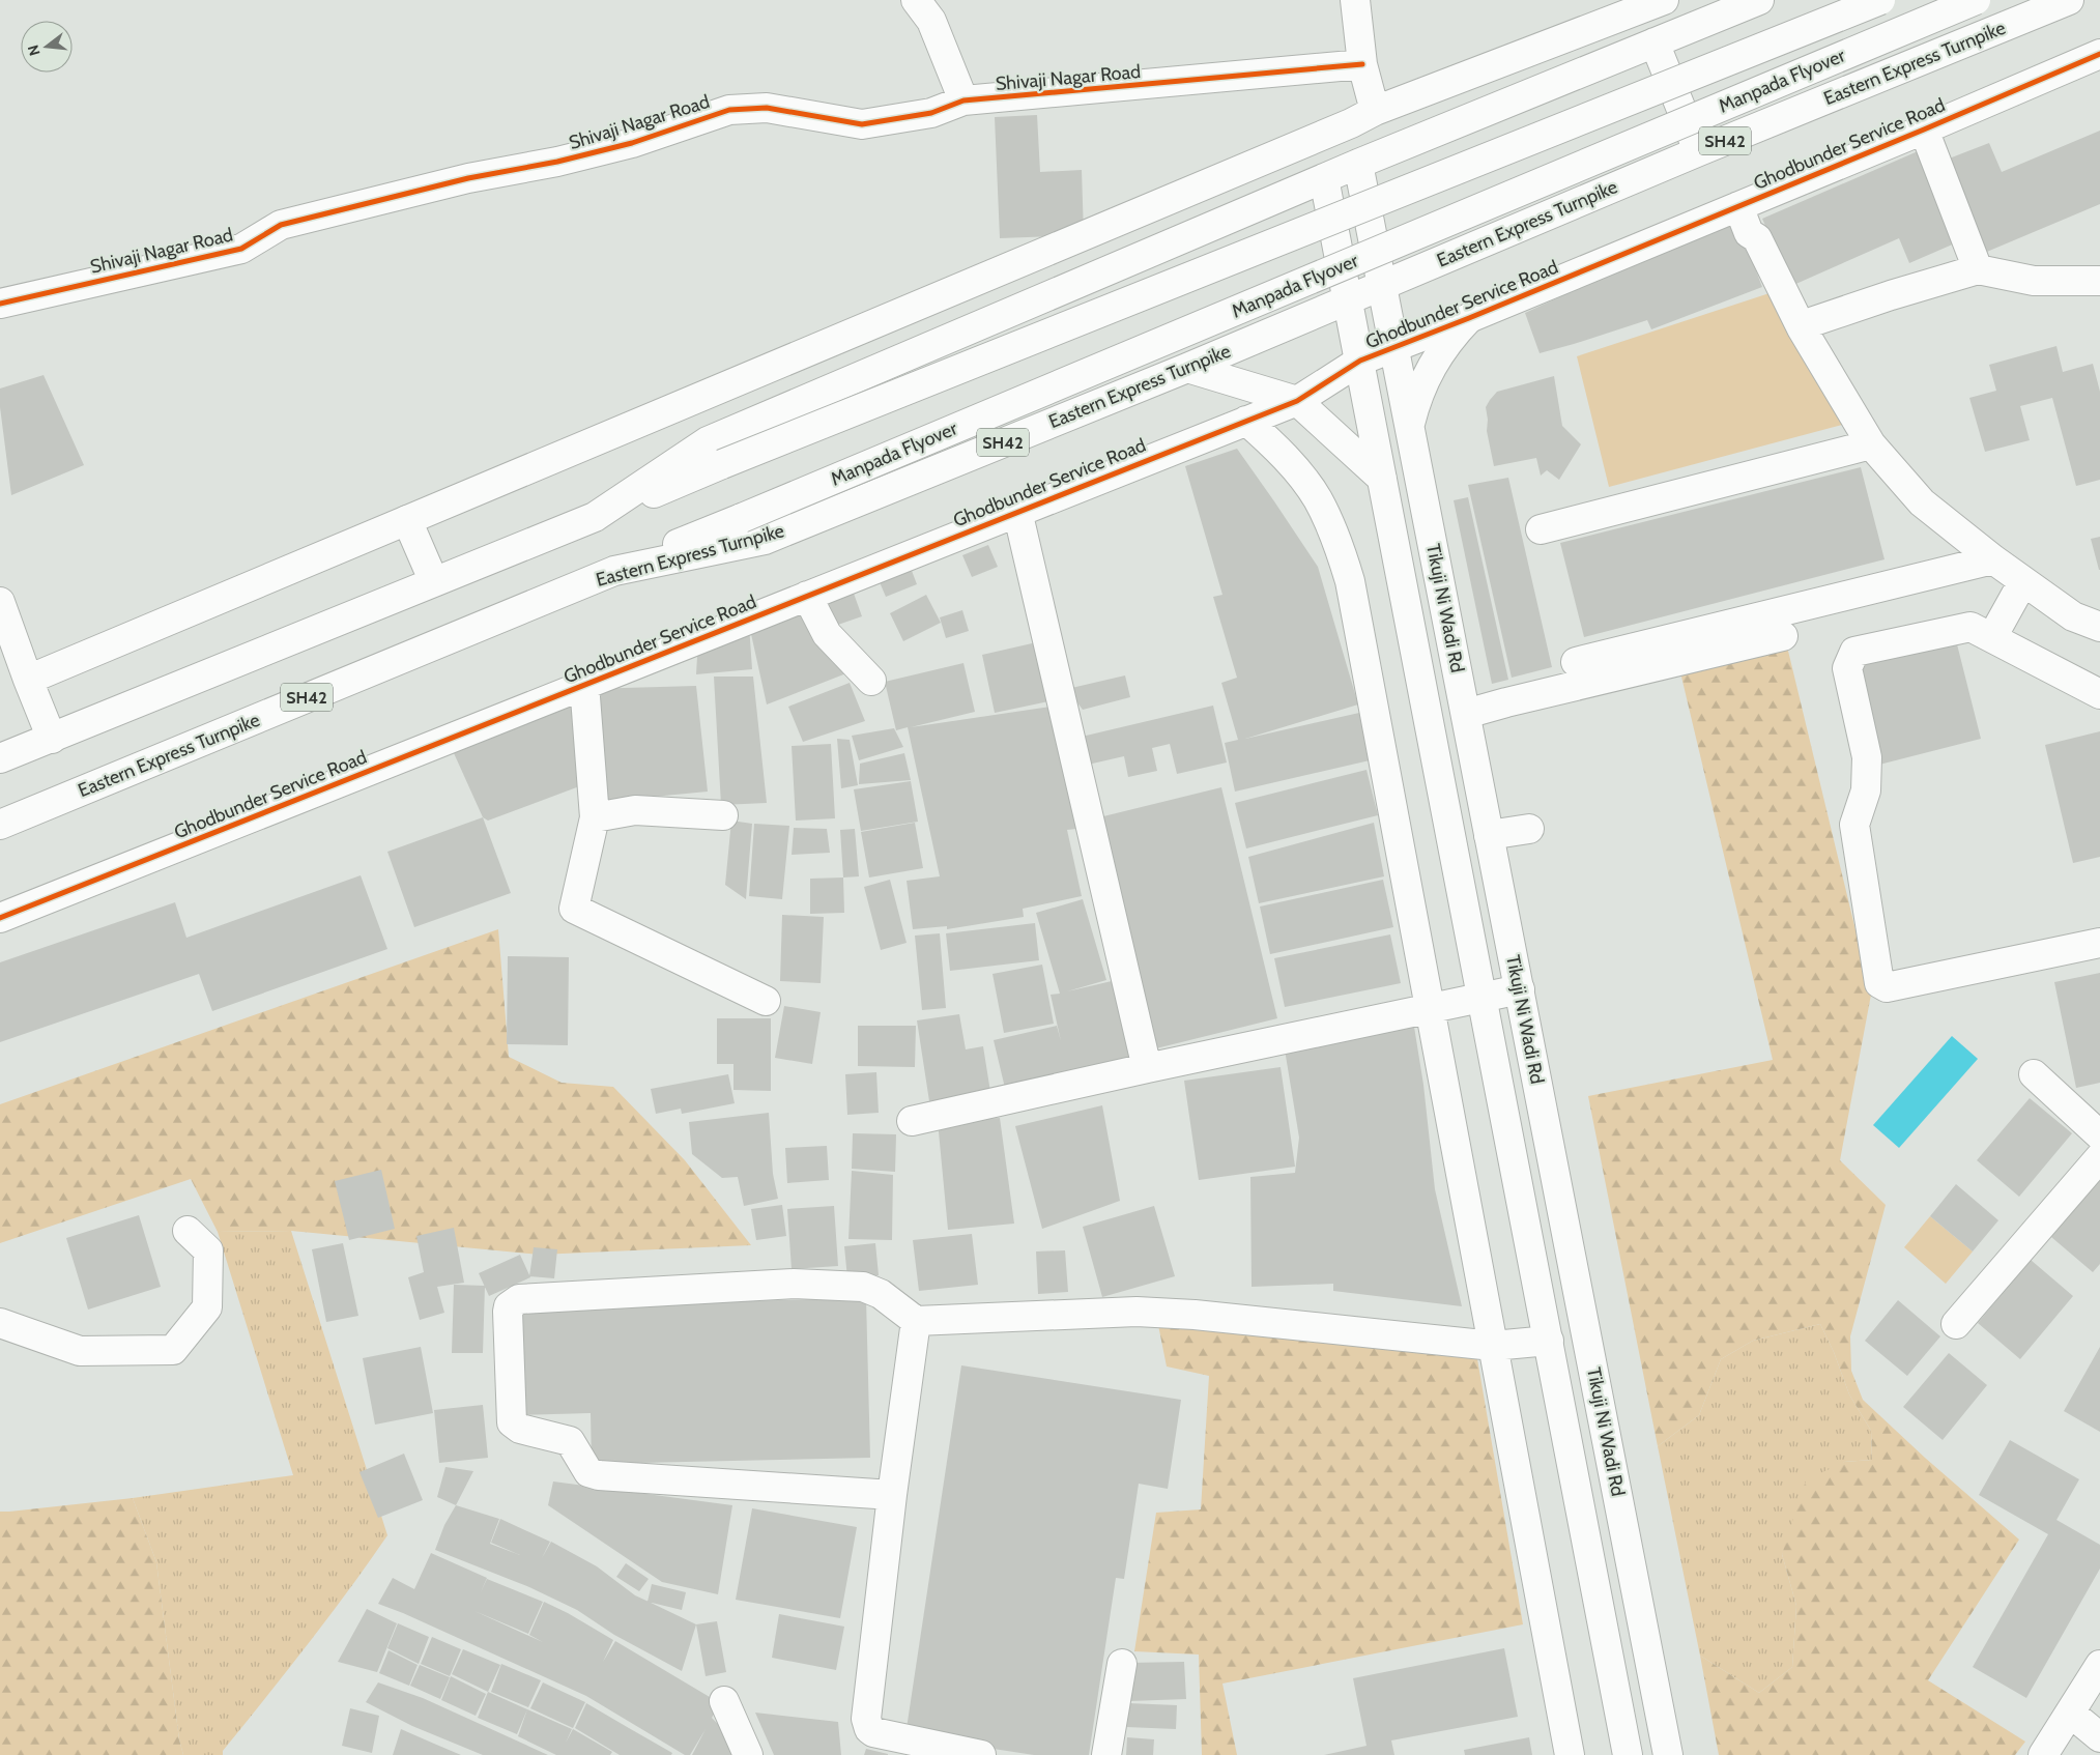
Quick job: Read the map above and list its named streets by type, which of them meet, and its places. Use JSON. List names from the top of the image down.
{
  "streets": {
    "main road": [
      "Eastern Express Turnpike",
      "Shivaji Nagar Road",
      "Manpada Flyover",
      "SH42",
      "Ghodbunder Service Road",
      "Tikuji Ni Wadi Rd"
    ]
  },
  "crossings": [
    ["Eastern Express Turnpike", "Manpada Flyover"],
    ["Eastern Express Turnpike", "Tikuji Ni Wadi Rd"],
    ["Ghodbunder Service Road", "Tikuji Ni Wadi Rd"]
  ],
  "north": "left"
}
